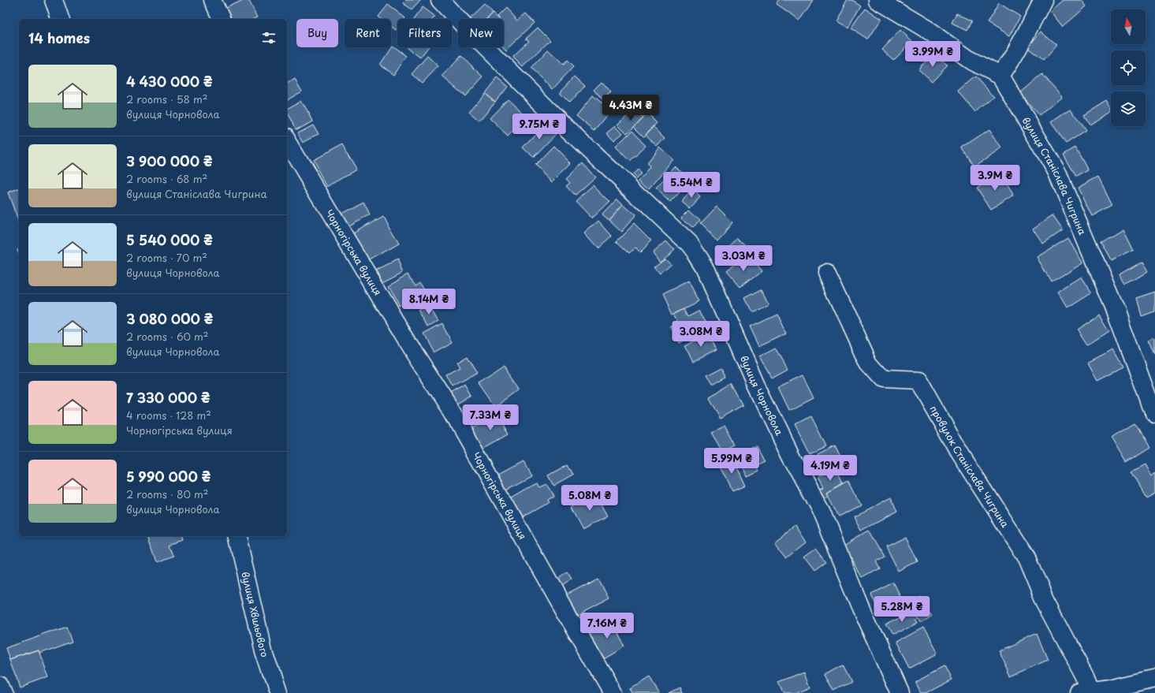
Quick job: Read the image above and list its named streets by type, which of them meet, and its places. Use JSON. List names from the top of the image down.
{
  "streets": {
    "street": [
      "вулиця Станіслава Чигрина",
      "Чорногірська вулиця",
      "вулиця Чорновола",
      "провулок Станіслава Чигрина",
      "вулиця Хвильового"
    ]
  },
  "north": "top",
  "page": {
    "chip": [
      "Buy",
      "Rent",
      "Filters",
      "New"
    ],
    "heading": "14 homes",
    "price": [
      "3.99M ₴",
      "4.43M ₴",
      "9.75M ₴",
      "3.9M ₴",
      "5.54M ₴",
      "3.03M ₴",
      "8.14M ₴",
      "3.08M ₴",
      "7.33M ₴",
      "5.99M ₴",
      "4.19M ₴",
      "5.08M ₴",
      "5.28M ₴",
      "7.16M ₴"
    ],
    "list": [
      {
        "name": "4 430 000 ₴",
        "note": "2 rooms · 58 m² · вулиця Чорновола"
      },
      {
        "name": "3 900 000 ₴",
        "note": "2 rooms · 68 m² · вулиця Станіслава Чигрина"
      },
      {
        "name": "5 540 000 ₴",
        "note": "2 rooms · 70 m² · вулиця Чорновола"
      },
      {
        "name": "3 080 000 ₴",
        "note": "2 rooms · 60 m² · вулиця Чорновола"
      },
      {
        "name": "7 330 000 ₴",
        "note": "4 rooms · 128 m² · Чорногірська вулиця"
      },
      {
        "name": "5 990 000 ₴",
        "note": "2 rooms · 80 m² · вулиця Чорновола"
      }
    ]
  }
}
